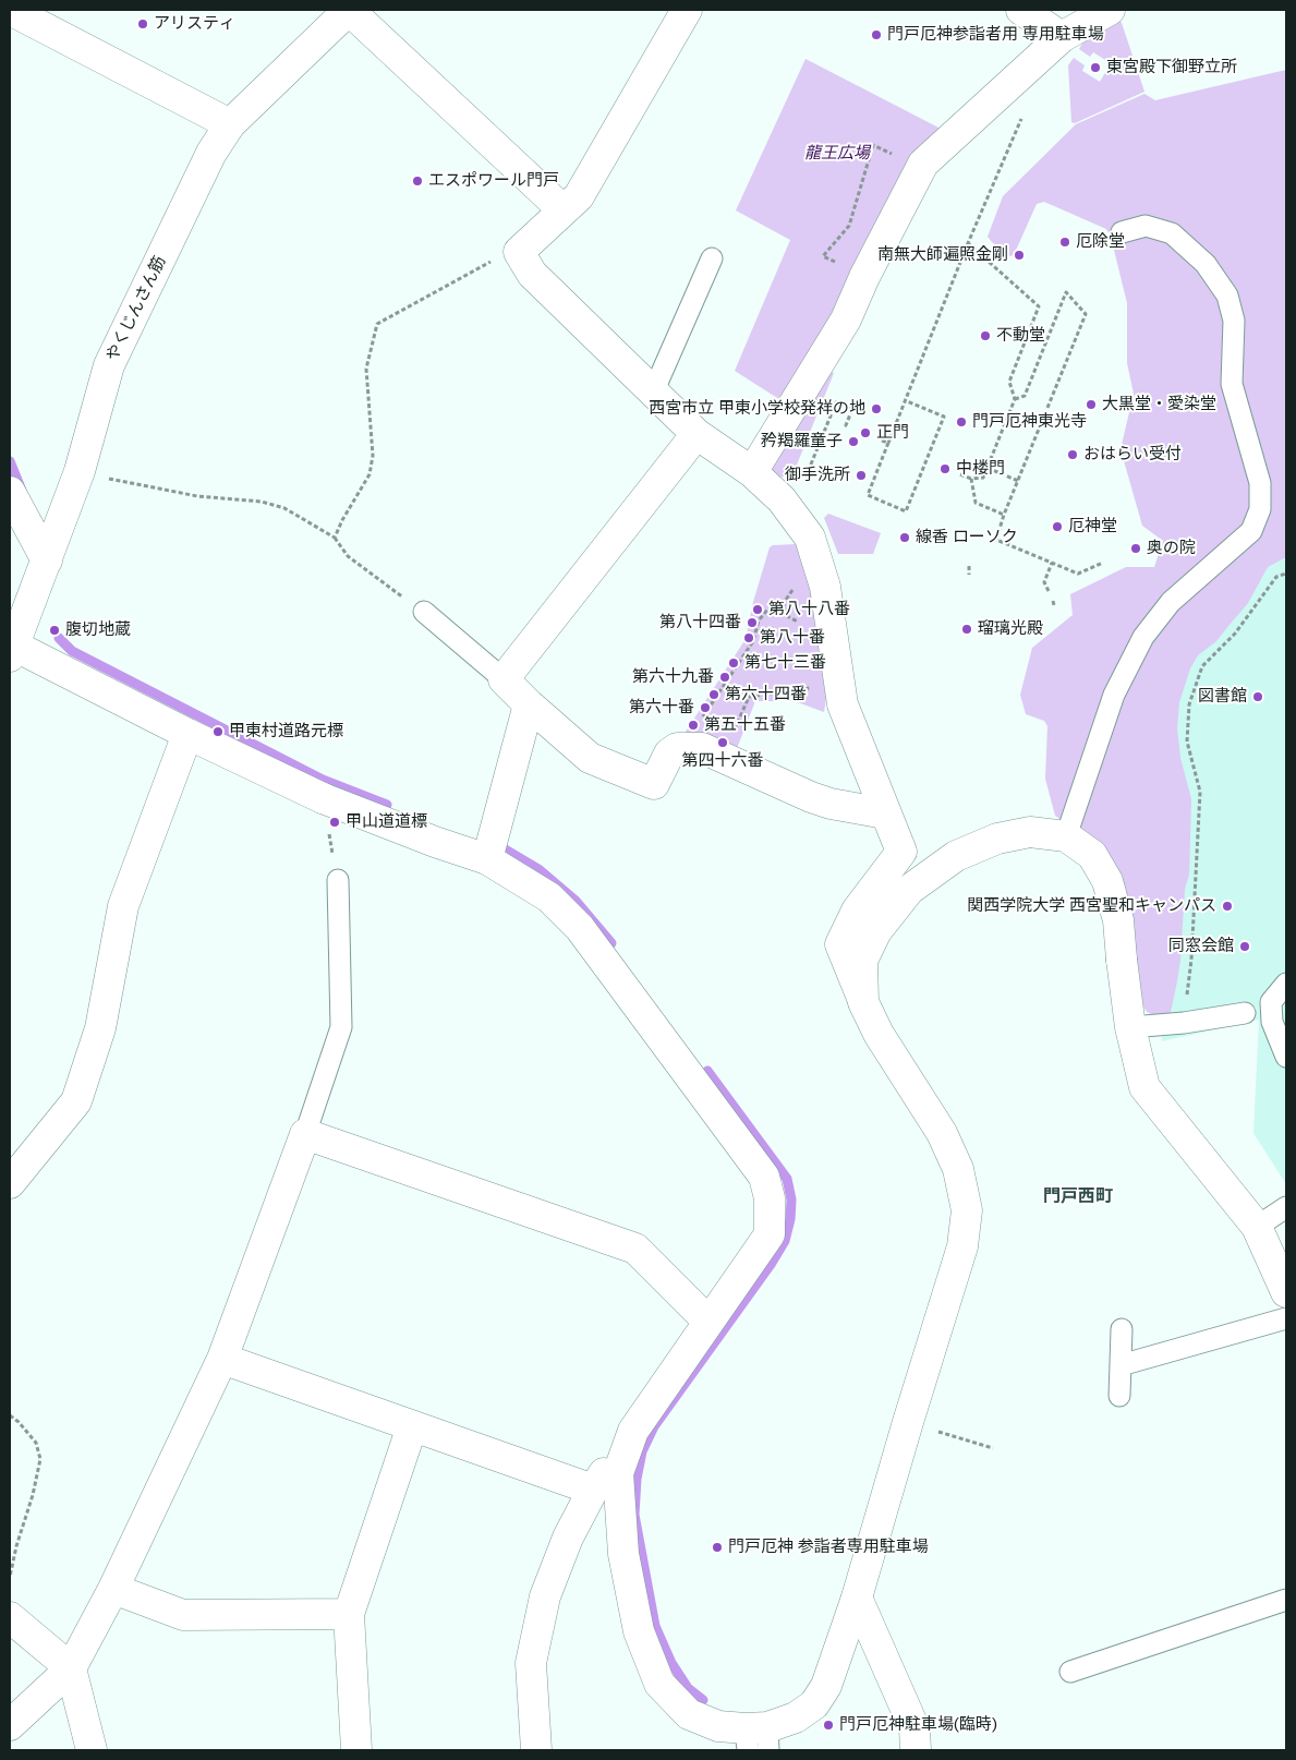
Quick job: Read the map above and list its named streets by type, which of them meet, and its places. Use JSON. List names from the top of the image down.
{
  "streets": {
    "street": ["やくじんさん筋"]
  },
  "districts": ["門戸西町"],
  "parks": ["龍王広場"],
  "places": [
    "アリスティ",
    "門戸厄神参詣者用 専用駐車場",
    "東宮殿下御野立所",
    "エスポワール門戸",
    "厄除堂",
    "南無大師遍照金剛",
    "不動堂",
    "大黒堂・愛染堂",
    "西宮市立 甲東小学校発祥の地",
    "門戸厄神東光寺",
    "正門",
    "矜羯羅童子",
    "おはらい受付",
    "中楼門",
    "御手洗所",
    "厄神堂",
    "線香 ローソク",
    "奥の院",
    "第八十八番",
    "第八十四番",
    "瑠璃光殿",
    "腹切地蔵",
    "第八十番",
    "第七十三番",
    "第六十九番",
    "第六十四番",
    "図書館",
    "第六十番",
    "第五十五番",
    "甲東村道路元標",
    "第四十六番",
    "甲山道道標",
    "関西学院大学 西宮聖和キャンパス",
    "同窓会館",
    "門戸厄神 参詣者専用駐車場",
    "門戸厄神駐車場(臨時)"
  ]
}
